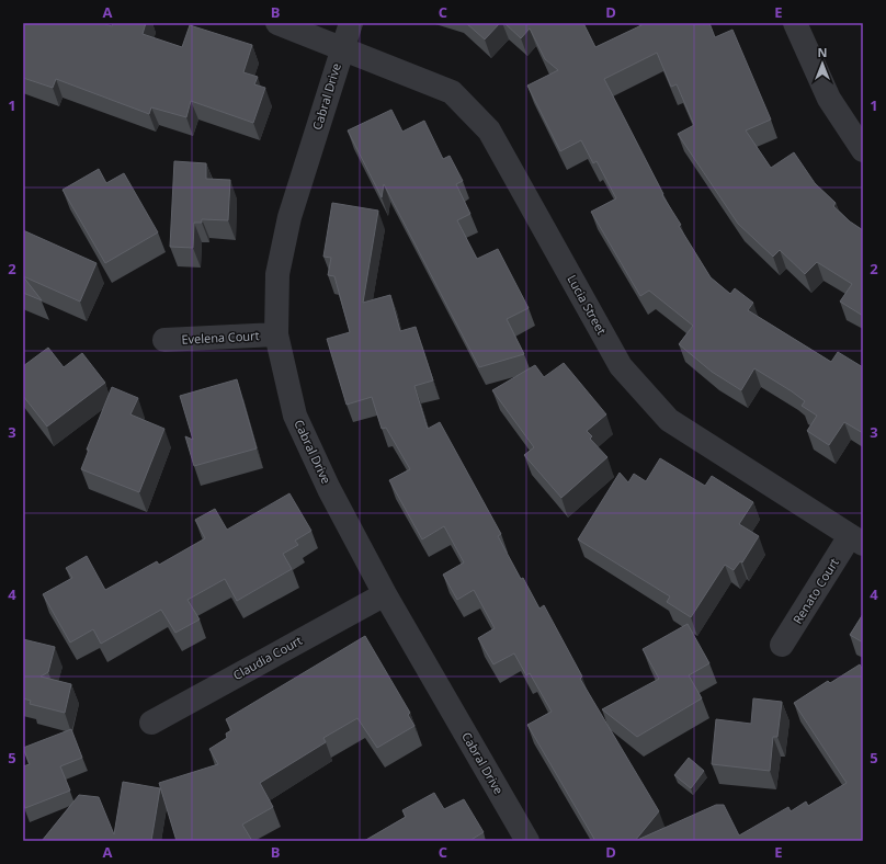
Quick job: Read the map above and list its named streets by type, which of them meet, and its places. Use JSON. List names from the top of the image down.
{
  "streets": {
    "street": [
      "Cabral Drive",
      "Lucia Street",
      "Evelena Court",
      "Renato Court",
      "Claudia Court"
    ]
  },
  "crossings": [
    ["Cabral Drive", "Lucia Street"],
    ["Cabral Drive", "Evelena Court"],
    ["Cabral Drive", "Claudia Court"],
    ["Lucia Street", "Renato Court"]
  ],
  "north": "top",
  "grid": {
    "columns": [
      "A",
      "B",
      "C",
      "D",
      "E"
    ],
    "rows": [
      "1",
      "2",
      "3",
      "4",
      "5"
    ]
  }
}
